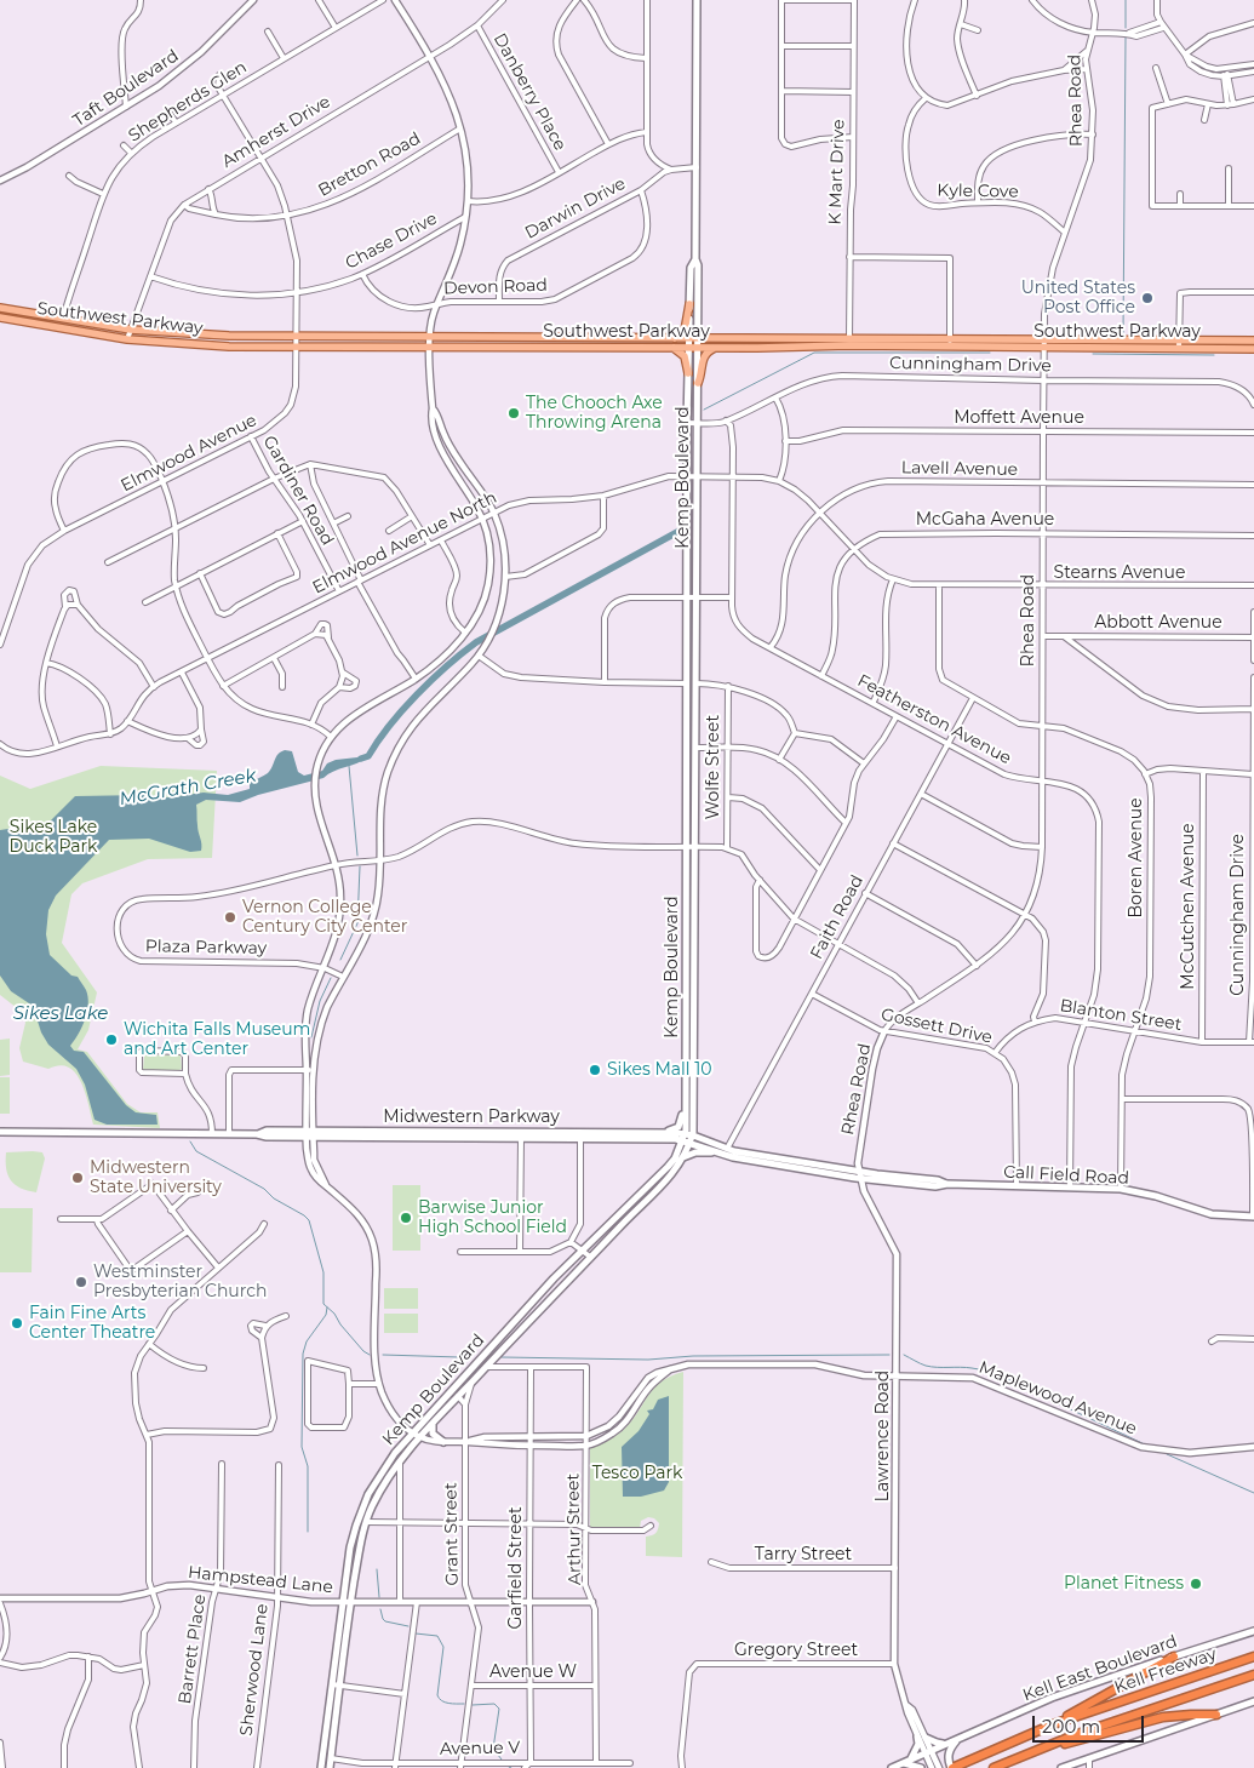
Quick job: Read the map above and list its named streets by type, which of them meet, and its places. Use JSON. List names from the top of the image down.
{
  "streets": {
    "highway": ["Kell Freeway"],
    "main road": [
      "Southwest Parkway",
      "Kemp Boulevard",
      "Midwestern Parkway",
      "Call Field Road",
      "Kell East Boulevard"
    ],
    "street": [
      "Taft Boulevard",
      "Danberry Place",
      "Rhea Road",
      "Shepherds Glen",
      "Amherst Drive",
      "Bretton Road",
      "K Mart Drive",
      "Kyle Cove",
      "Darwin Drive",
      "Chase Drive",
      "Devon Road",
      "Cunningham Drive",
      "Moffett Avenue",
      "Elmwood Avenue",
      "Lavell Avenue",
      "Gardiner Road",
      "McGaha Avenue",
      "Elmwood Avenue North",
      "Stearns Avenue",
      "Abbott Avenue",
      "Featherston Avenue",
      "Wolfe Street",
      "Boren Avenue",
      "McCutchen Avenue",
      "Faith Road",
      "Plaza Parkway",
      "Blanton Street",
      "Gossett Drive",
      "Maplewood Avenue",
      "Lawrence Road",
      "Arthur Street",
      "Grant Street",
      "Tarry Street",
      "Garfield Street",
      "Hampstead Lane",
      "Barrett Place",
      "Gregory Street",
      "Sherwood Lane",
      "Avenue W",
      "Avenue V"
    ]
  },
  "crossings": [
    ["Danberry Place", "Amherst Drive"],
    ["Rhea Road", "Kyle Cove"],
    ["Rhea Road", "Southwest Parkway"],
    ["Rhea Road", "Cunningham Drive"],
    ["Rhea Road", "Moffett Avenue"],
    ["Rhea Road", "Lavell Avenue"],
    ["Rhea Road", "McGaha Avenue"],
    ["Rhea Road", "Stearns Avenue"],
    ["Rhea Road", "Abbott Avenue"],
    ["Rhea Road", "Featherston Avenue"],
    ["Rhea Road", "Boren Avenue"],
    ["Rhea Road", "Gossett Drive"],
    ["Rhea Road", "Call Field Road"],
    ["Rhea Road", "Lawrence Road"],
    ["Shepherds Glen", "Southwest Parkway"],
    ["Shepherds Glen", "Elmwood Avenue"],
    ["Amherst Drive", "Bretton Road"],
    ["Amherst Drive", "Chase Drive"],
    ["Amherst Drive", "Southwest Parkway"],
    ["Amherst Drive", "Elmwood Avenue"],
    ["Amherst Drive", "Maplewood Avenue"],
    ["Bretton Road", "Elmwood Avenue"],
    ["Bretton Road", "Maplewood Avenue"],
    ["K Mart Drive", "Southwest Parkway"],
    ["Darwin Drive", "Devon Road"],
    ["Darwin Drive", "Kemp Boulevard"],
    ["Chase Drive", "Devon Road"],
    ["Chase Drive", "Elmwood Avenue"],
    ["Chase Drive", "Maplewood Avenue"],
    ["Devon Road", "Maplewood Avenue"],
    ["Southwest Parkway", "Elmwood Avenue"],
    ["Southwest Parkway", "Kemp Boulevard"],
    ["Southwest Parkway", "Maplewood Avenue"],
    ["Cunningham Drive", "Kemp Boulevard"],
    ["Cunningham Drive", "Featherston Avenue"],
    ["Cunningham Drive", "Blanton Street"],
    ["Elmwood Avenue", "Gardiner Road"],
    ["Lavell Avenue", "Stearns Avenue"],
    ["Lavell Avenue", "Featherston Avenue"],
    ["Kemp Boulevard", "Elmwood Avenue North"],
    ["Kemp Boulevard", "Stearns Avenue"],
    ["Kemp Boulevard", "Plaza Parkway"],
    ["Kemp Boulevard", "Midwestern Parkway"],
    ["Kemp Boulevard", "Call Field Road"],
    ["Kemp Boulevard", "Maplewood Avenue"],
    ["Kemp Boulevard", "Grant Street"],
    ["Kemp Boulevard", "Hampstead Lane"],
    ["Kemp Boulevard", "Avenue V"],
    ["Gardiner Road", "Elmwood Avenue North"],
    ["McGaha Avenue", "Stearns Avenue"],
    ["McGaha Avenue", "Featherston Avenue"],
    ["Elmwood Avenue North", "Stearns Avenue"],
    ["Elmwood Avenue North", "Maplewood Avenue"],
    ["Stearns Avenue", "Featherston Avenue"],
    ["Stearns Avenue", "Boren Avenue"],
    ["Featherston Avenue", "Faith Road"],
    ["Featherston Avenue", "Blanton Street"],
    ["Featherston Avenue", "Call Field Road"],
    ["Wolfe Street", "Plaza Parkway"],
    ["Boren Avenue", "Faith Road"],
    ["Boren Avenue", "Blanton Street"],
    ["Boren Avenue", "Call Field Road"],
    ["McCutchen Avenue", "Blanton Street"],
    ["Faith Road", "Gossett Drive"],
    ["Faith Road", "Call Field Road"],
    ["Plaza Parkway", "Maplewood Avenue"],
    ["Blanton Street", "Gossett Drive"],
    ["Gossett Drive", "Call Field Road"],
    ["Midwestern Parkway", "Call Field Road"],
    ["Midwestern Parkway", "Maplewood Avenue"],
    ["Call Field Road", "Lawrence Road"],
    ["Maplewood Avenue", "Lawrence Road"],
    ["Maplewood Avenue", "Arthur Street"],
    ["Maplewood Avenue", "Grant Street"],
    ["Maplewood Avenue", "Garfield Street"],
    ["Lawrence Road", "Tarry Street"],
    ["Lawrence Road", "Gregory Street"],
    ["Lawrence Road", "Kell East Boulevard"],
    ["Arthur Street", "Garfield Street"],
    ["Arthur Street", "Hampstead Lane"],
    ["Arthur Street", "Avenue W"],
    ["Arthur Street", "Avenue V"],
    ["Grant Street", "Hampstead Lane"],
    ["Grant Street", "Avenue W"],
    ["Grant Street", "Avenue V"],
    ["Garfield Street", "Hampstead Lane"],
    ["Garfield Street", "Avenue W"],
    ["Garfield Street", "Avenue V"],
    ["Hampstead Lane", "Barrett Place"],
    ["Hampstead Lane", "Sherwood Lane"]
  ],
  "water": ["McGrath Creek", "Sikes Lake"],
  "parks": ["Sikes Lake Duck Park", "Tesco Park"],
  "places": [
    "United States Post Office",
    "The Chooch Axe Throwing Arena",
    "Vernon College Century City Center",
    "Wichita Falls Museum and Art Center",
    "Sikes Mall 10",
    "Midwestern State University",
    "Barwise Junior High School Field",
    "Westminster Presbyterian Church",
    "Fain Fine Arts Center Theatre",
    "Planet Fitness"
  ],
  "scale_bar": "200 m"
}
